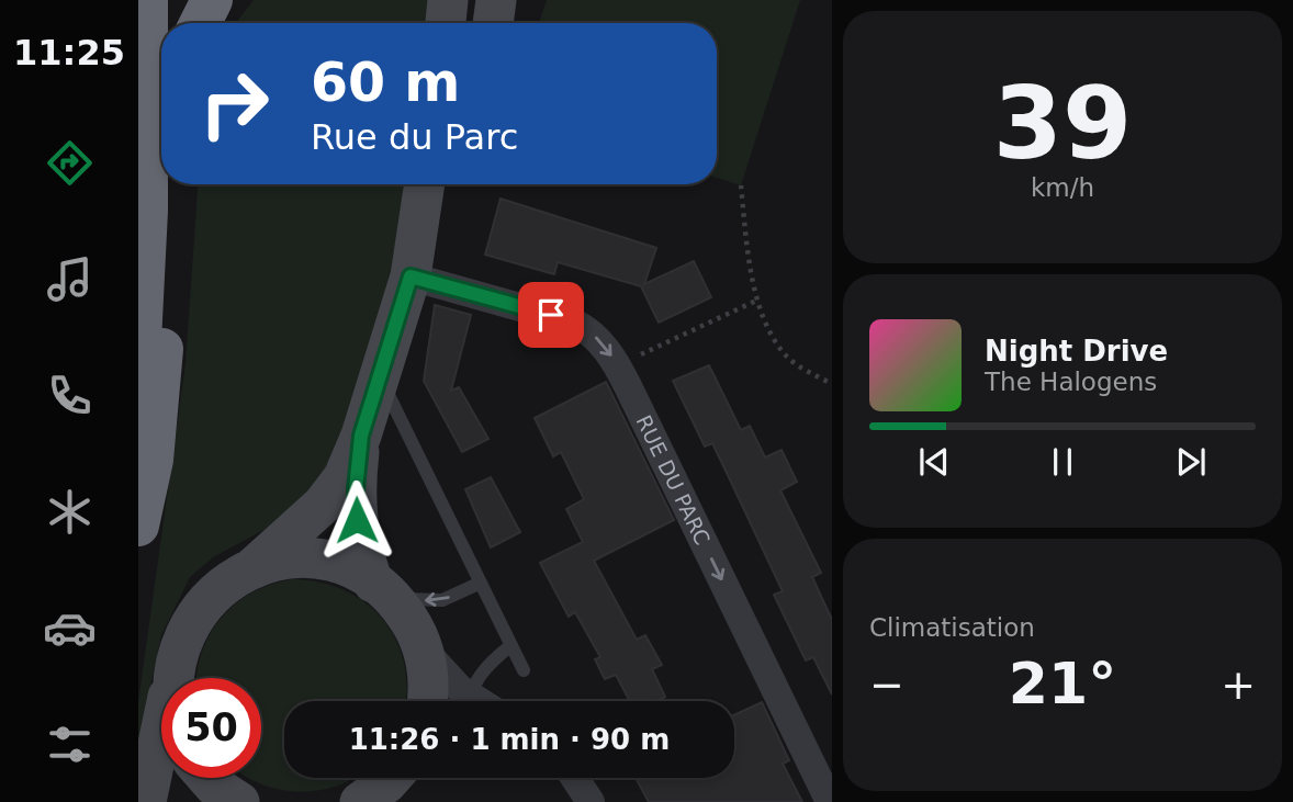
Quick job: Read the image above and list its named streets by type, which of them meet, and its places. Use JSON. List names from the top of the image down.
{
  "streets": {
    "street": ["RUE DU PARC"]
  },
  "one_way": ["RUE DU PARC"],
  "page": {
    "tabs": "11:25",
    "tile": [
      ["39", "km/h"],
      "Climatisation"
    ],
    "turn": ["60 m", "Rue du Parc"],
    "song": ["Night Drive", "The Halogens"],
    "heat": ["−", "21°", "+"],
    "limit": "50",
    "trip": "11:26 · 1 min · 90 m"
  }
}
